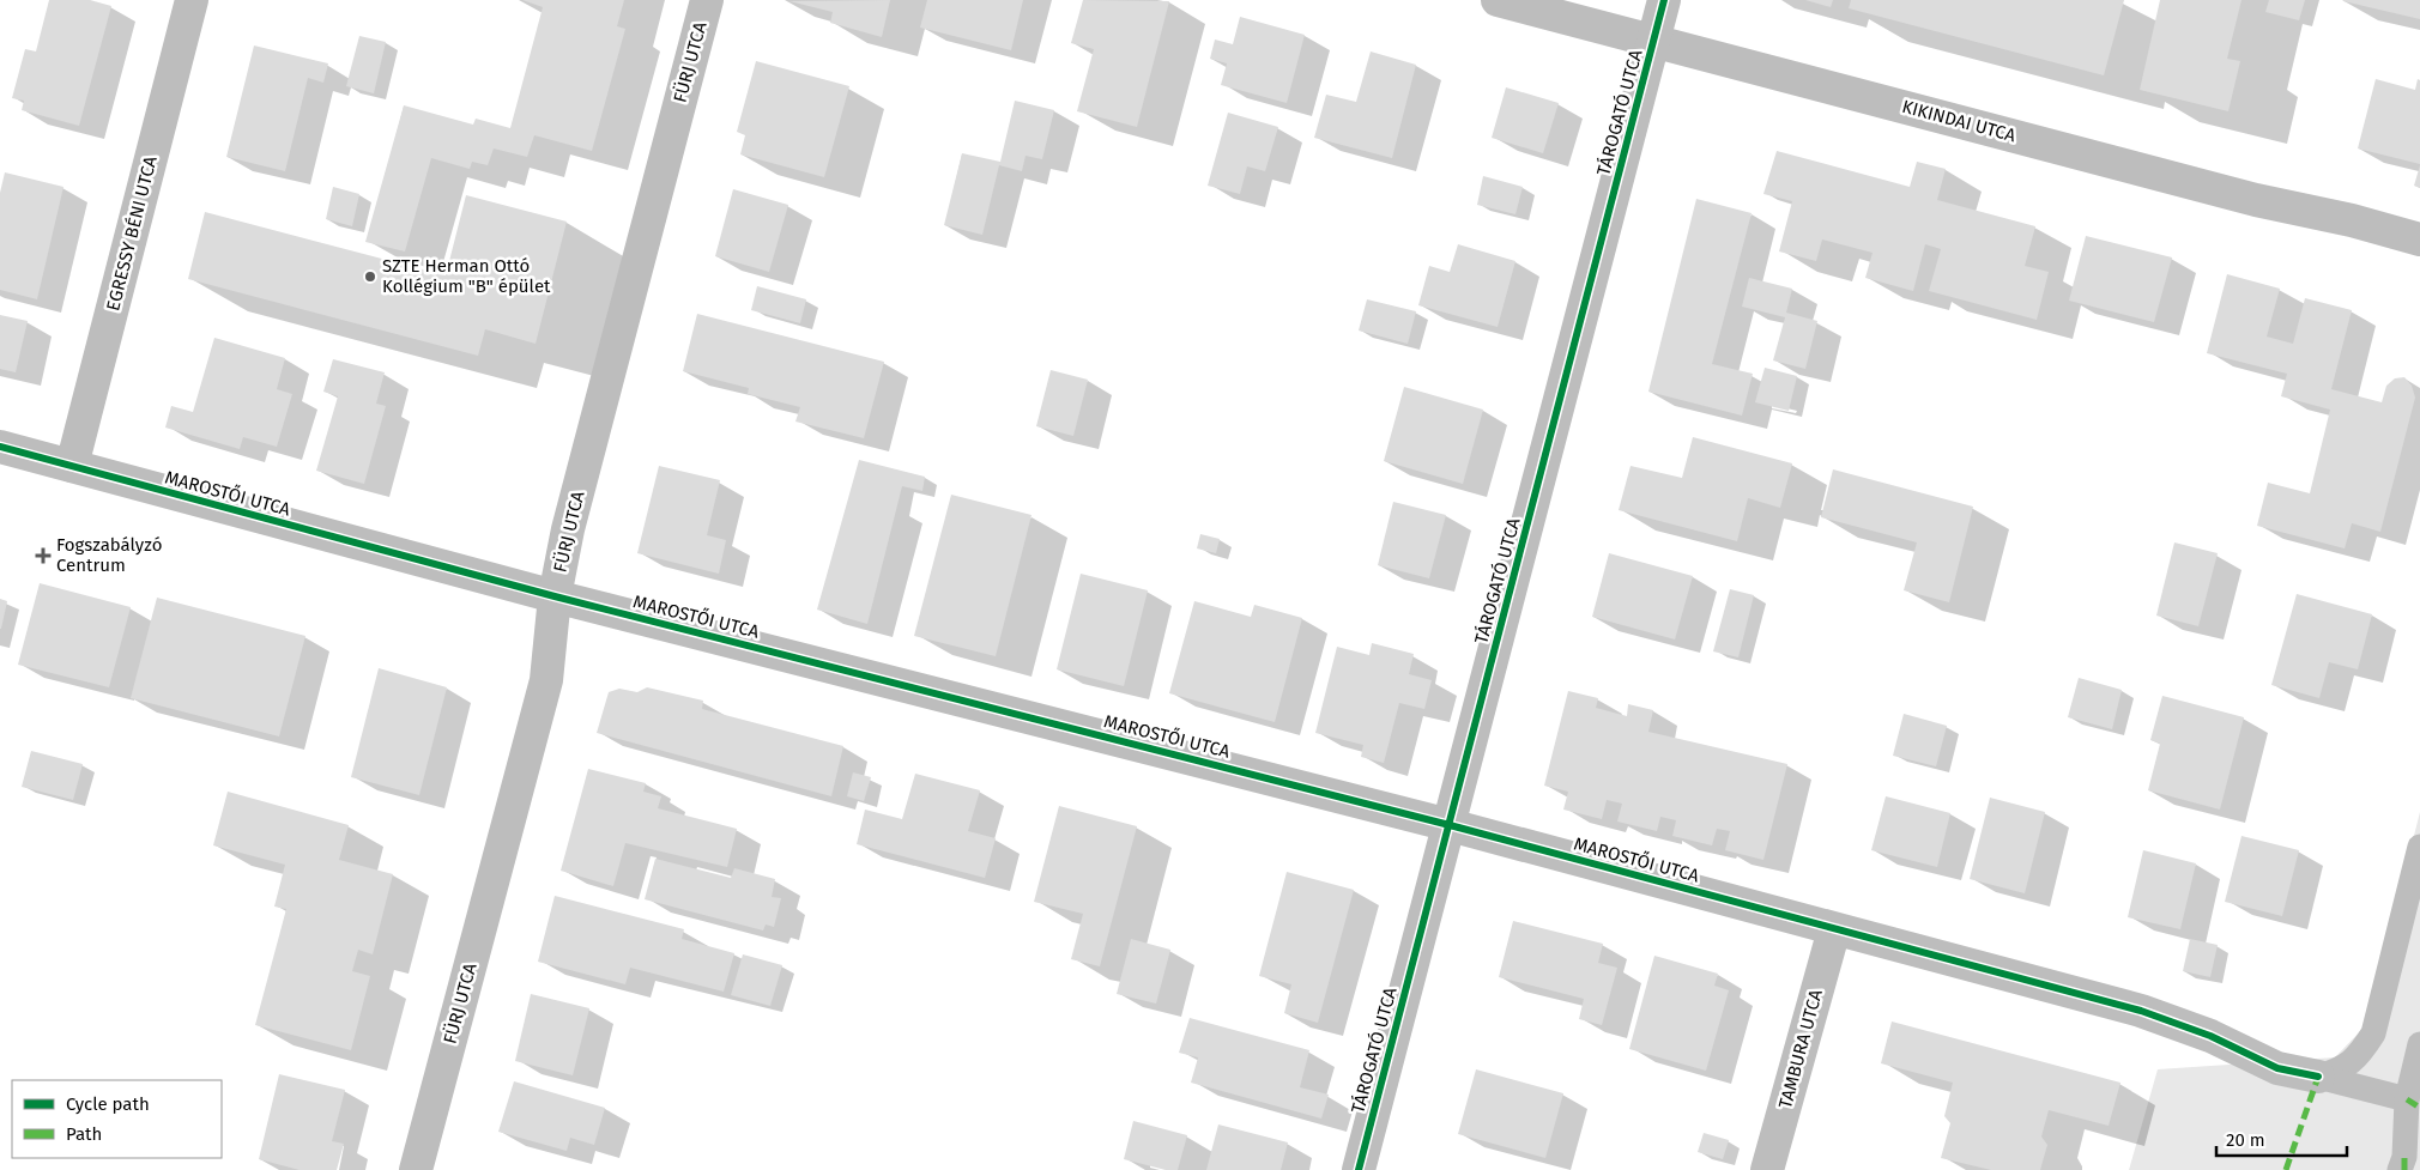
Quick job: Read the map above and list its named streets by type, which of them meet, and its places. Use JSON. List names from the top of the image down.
{
  "streets": {
    "street": [
      "FÜRJ UTCA",
      "TÁROGATÓ UTCA",
      "KIKINDAI UTCA",
      "EGRESSY BÉNI UTCA",
      "MAROSTŐI UTCA",
      "TAMBURA UTCA"
    ]
  },
  "crossings": [
    ["FÜRJ UTCA", "MAROSTŐI UTCA"],
    ["TÁROGATÓ UTCA", "KIKINDAI UTCA"],
    ["TÁROGATÓ UTCA", "MAROSTŐI UTCA"],
    ["EGRESSY BÉNI UTCA", "MAROSTŐI UTCA"],
    ["MAROSTŐI UTCA", "TAMBURA UTCA"]
  ],
  "places": {
    "other": ["SZTE Herman Ottó Kollégium \"B\" épület"],
    "health": ["Fogszabályzó Centrum"]
  },
  "legend": ["Cycle path", "Path"],
  "scale_bar": "20 m"
}
